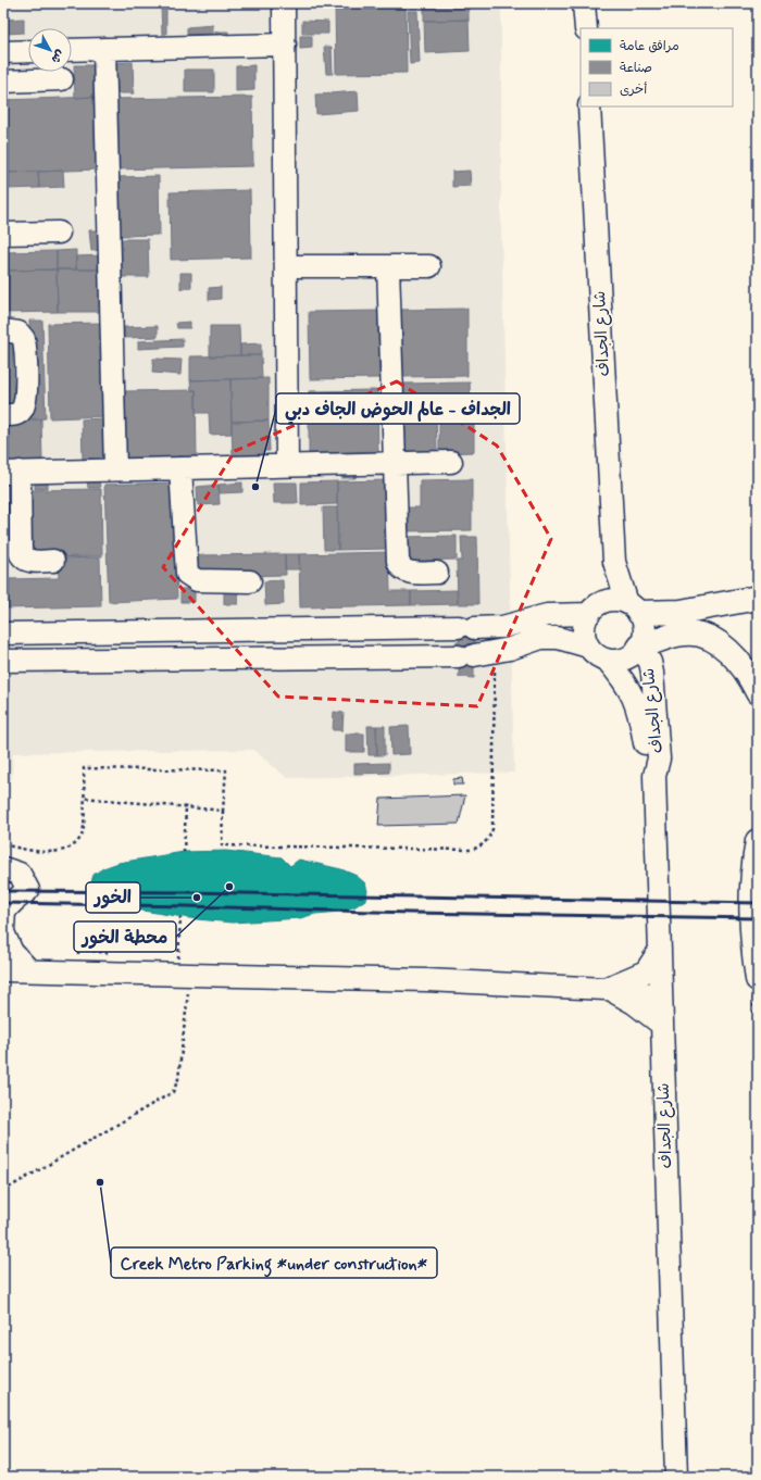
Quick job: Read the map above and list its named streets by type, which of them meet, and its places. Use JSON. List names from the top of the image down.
{
  "streets": {
    "street": ["شارع الجداف"]
  },
  "places": [
    "الجداف - عالم الحوض الجاف دبي",
    "محطة الخور",
    "الخور",
    "Creek Metro Parking *under construction*"
  ],
  "legend": ["مرافق عامة", "صناعة", "أخرى"],
  "north": "bottom right"
}
